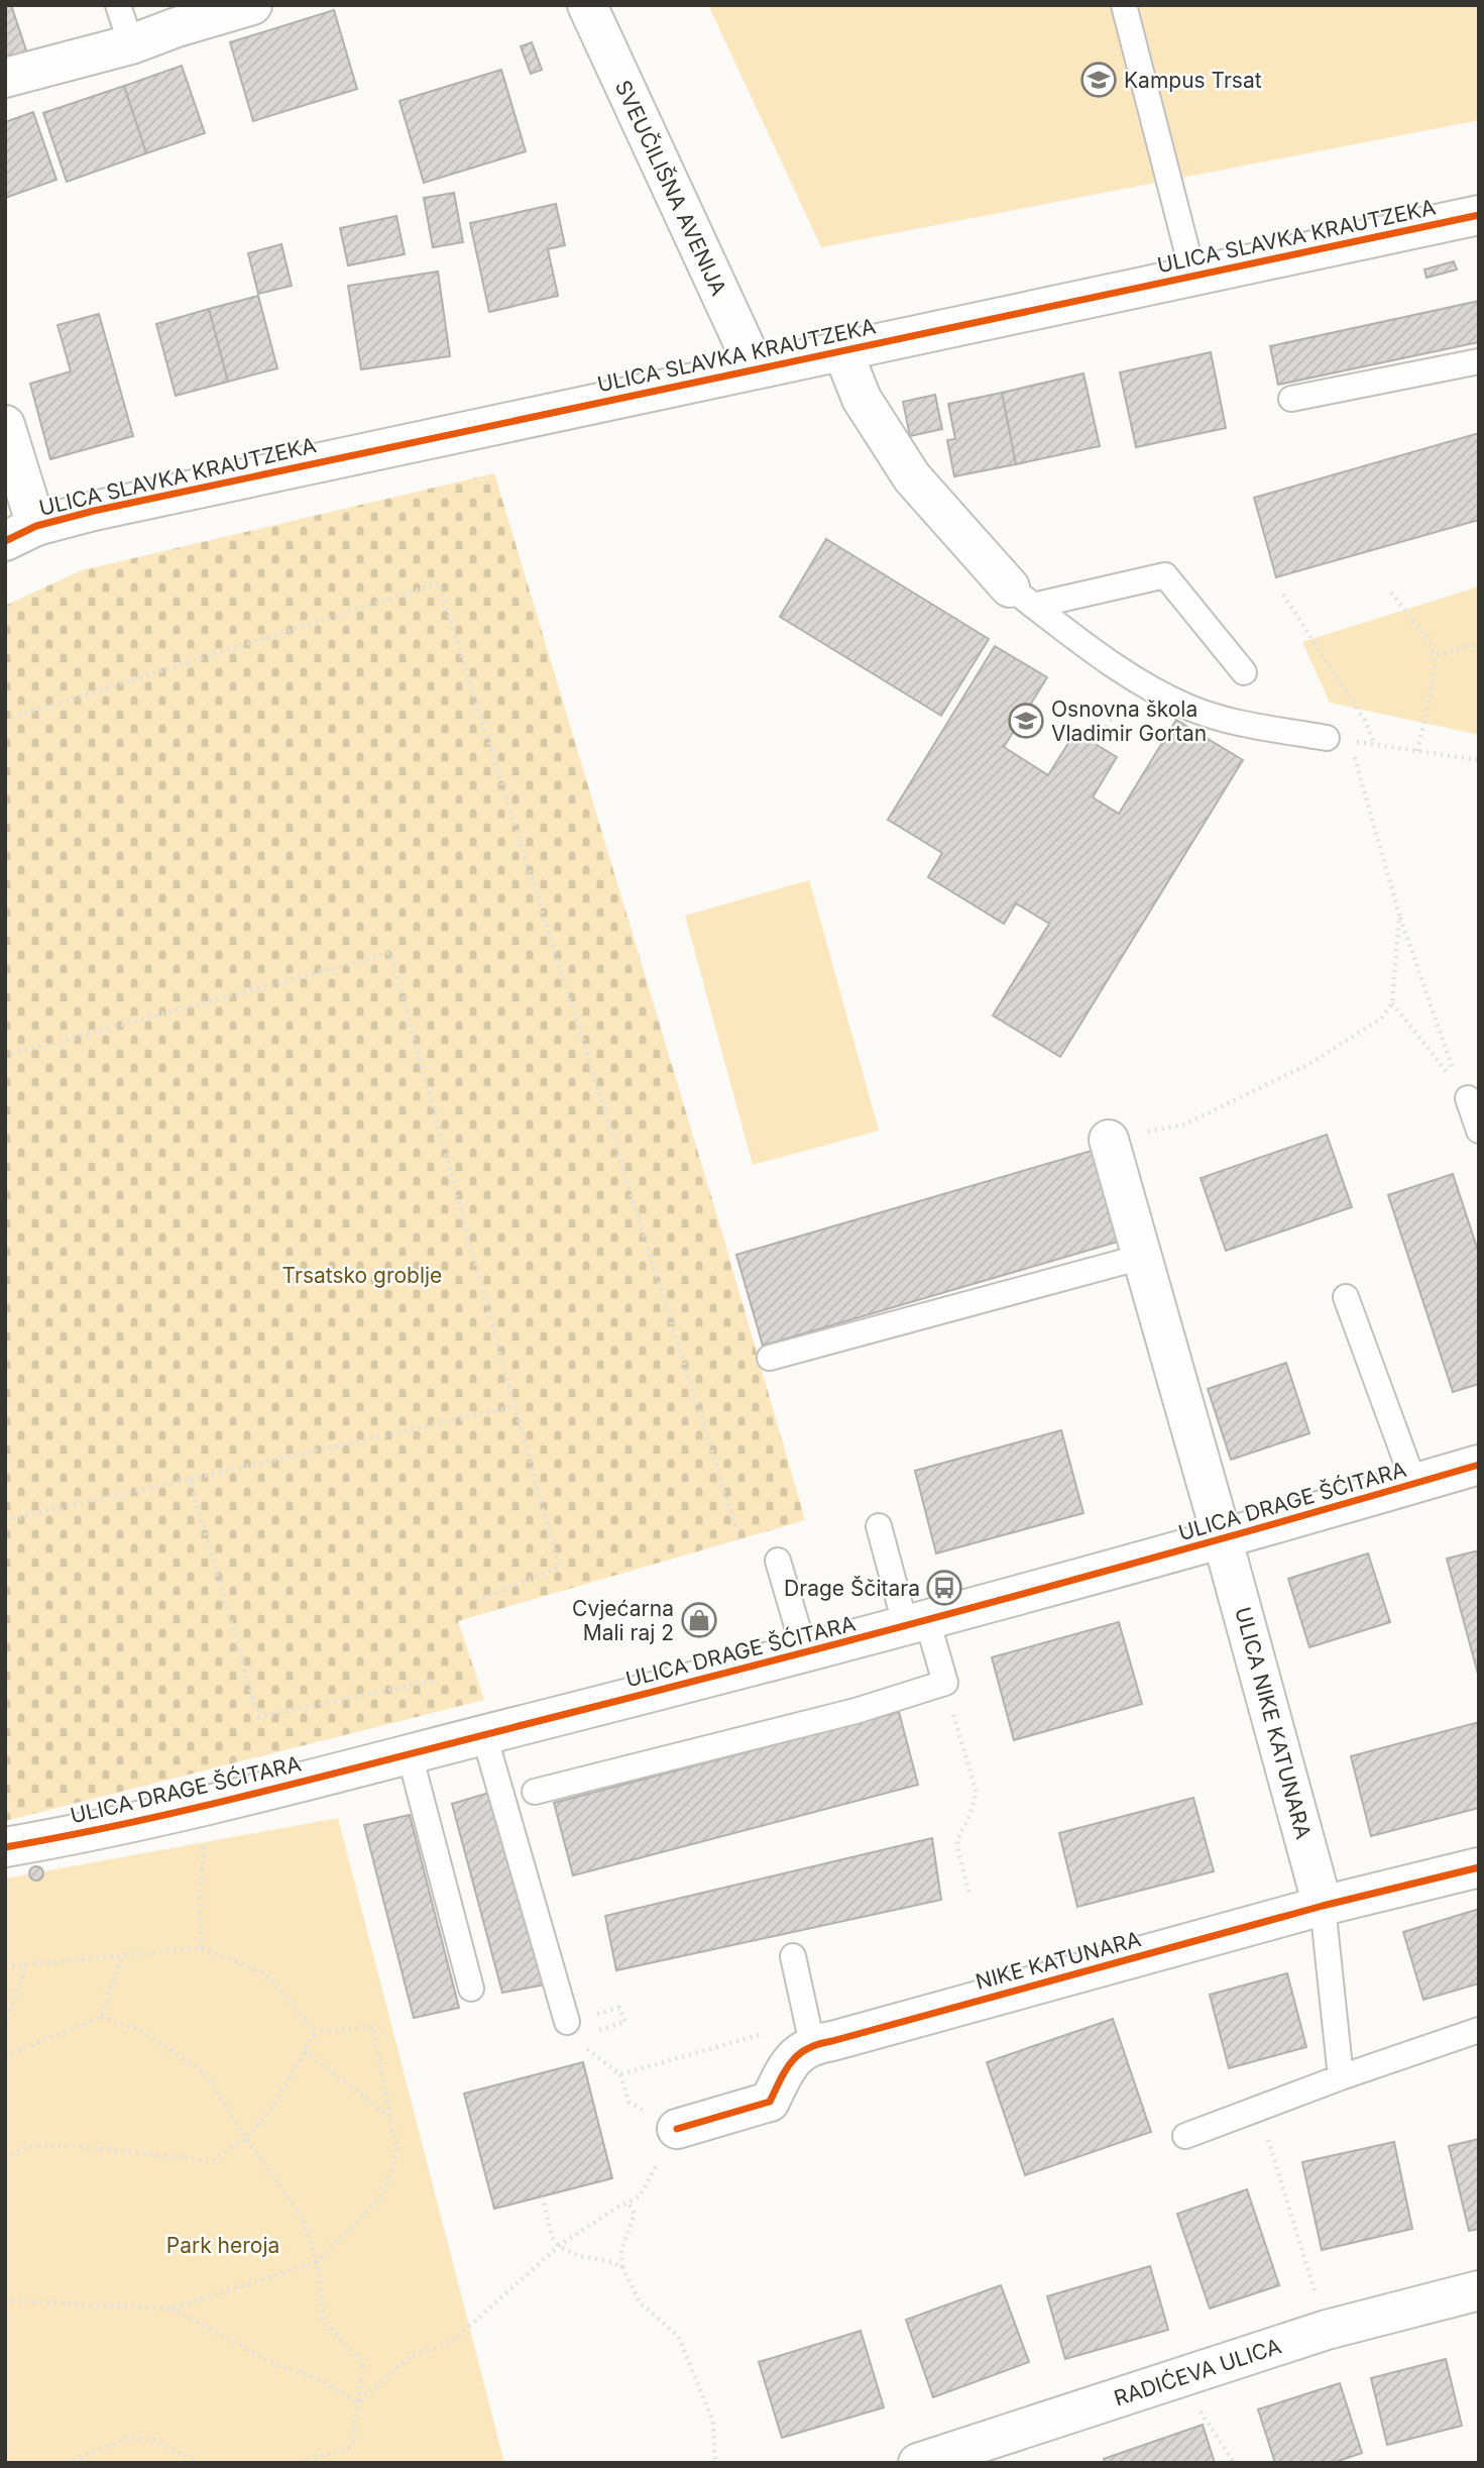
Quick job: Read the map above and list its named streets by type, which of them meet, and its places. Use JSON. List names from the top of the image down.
{
  "streets": {
    "street": [
      "SVEUČILIŠNA AVENIJA",
      "ULICA SLAVKA KRAUTZEKA",
      "ULICA DRAGE ŠĆITARA",
      "ULICA NIKE KATUNARA",
      "NIKE KATUNARA",
      "RADIĆEVA ULICA"
    ]
  },
  "crossings": [
    ["SVEUČILIŠNA AVENIJA", "ULICA SLAVKA KRAUTZEKA"],
    ["ULICA DRAGE ŠĆITARA", "ULICA NIKE KATUNARA"],
    ["ULICA NIKE KATUNARA", "NIKE KATUNARA"]
  ],
  "parks": ["Trsatsko groblje", "Park heroja"],
  "places": {
    "school or university": ["Kampus Trsat", "Osnovna škola Vladimir Gortan"],
    "bus stop": ["Drage Ščitara"],
    "shop": ["Cvjećarna Mali raj 2"]
  }
}
